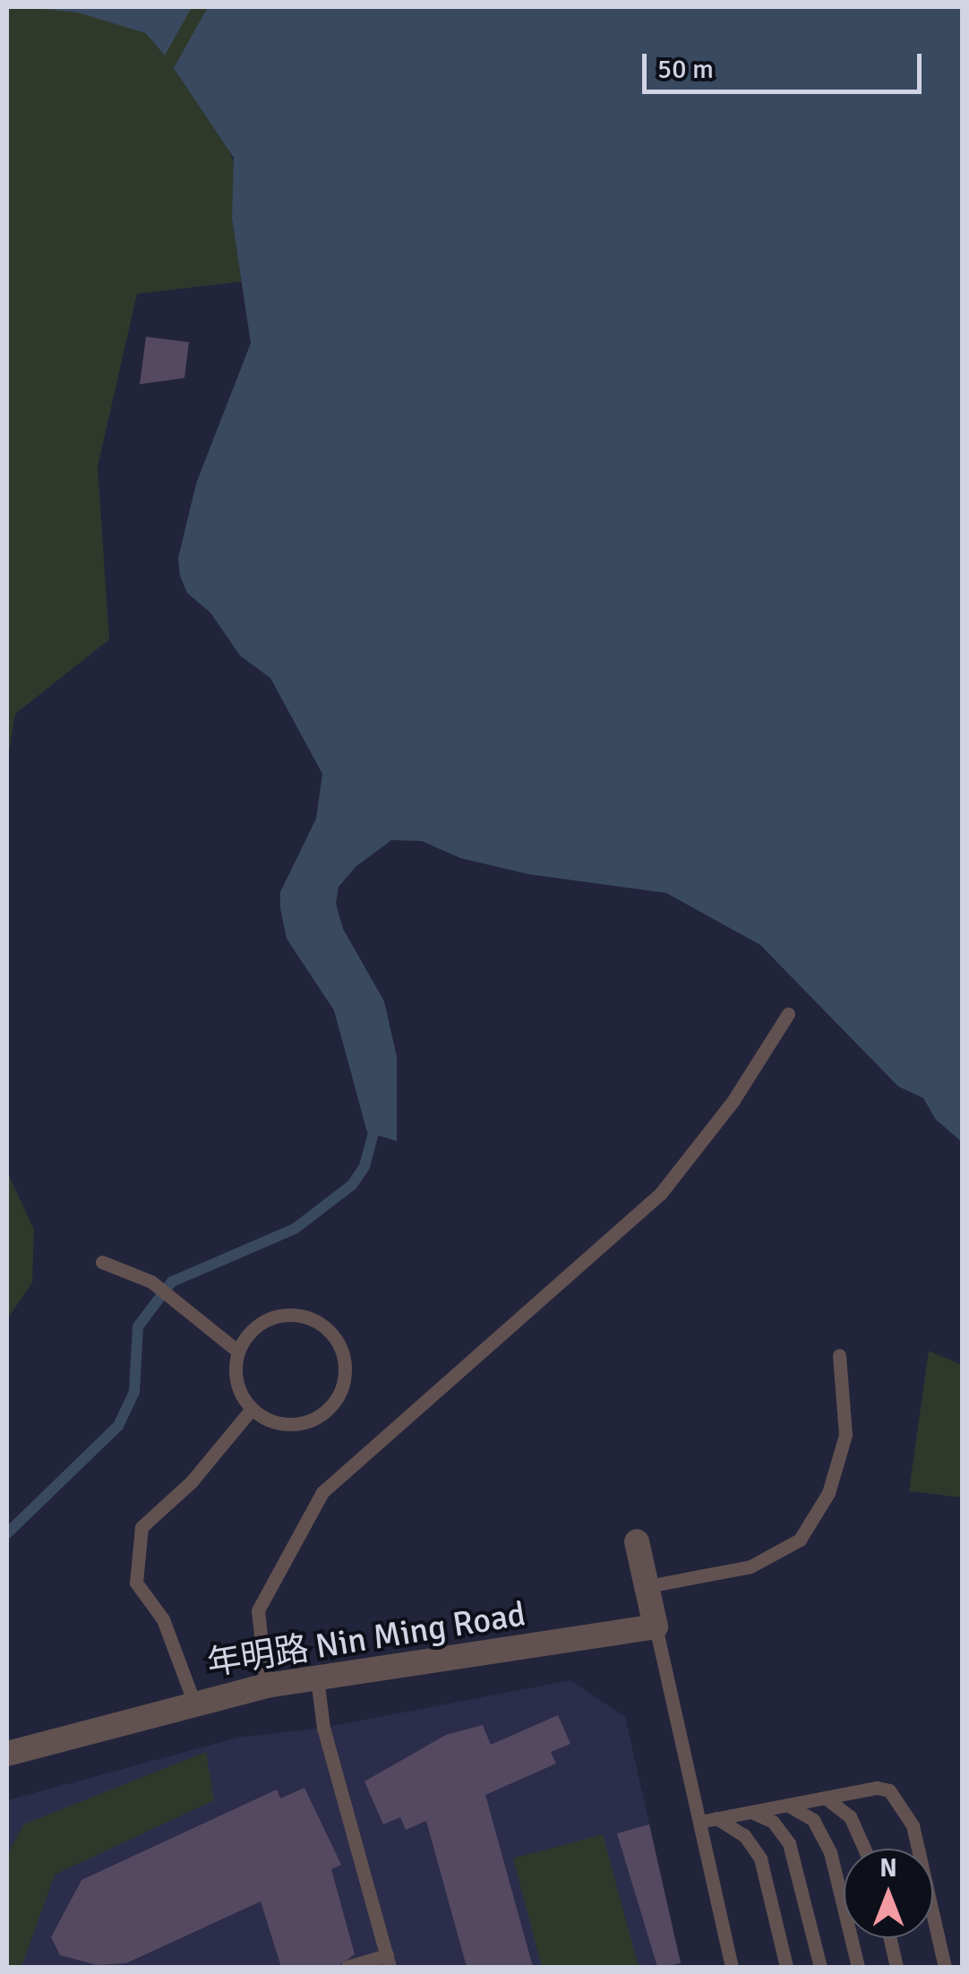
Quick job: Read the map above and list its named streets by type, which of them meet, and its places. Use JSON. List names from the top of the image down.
{
  "streets": {
    "street": ["年明路 Nin Ming Road"]
  },
  "scale_bar": "50 m",
  "north": "top"
}
